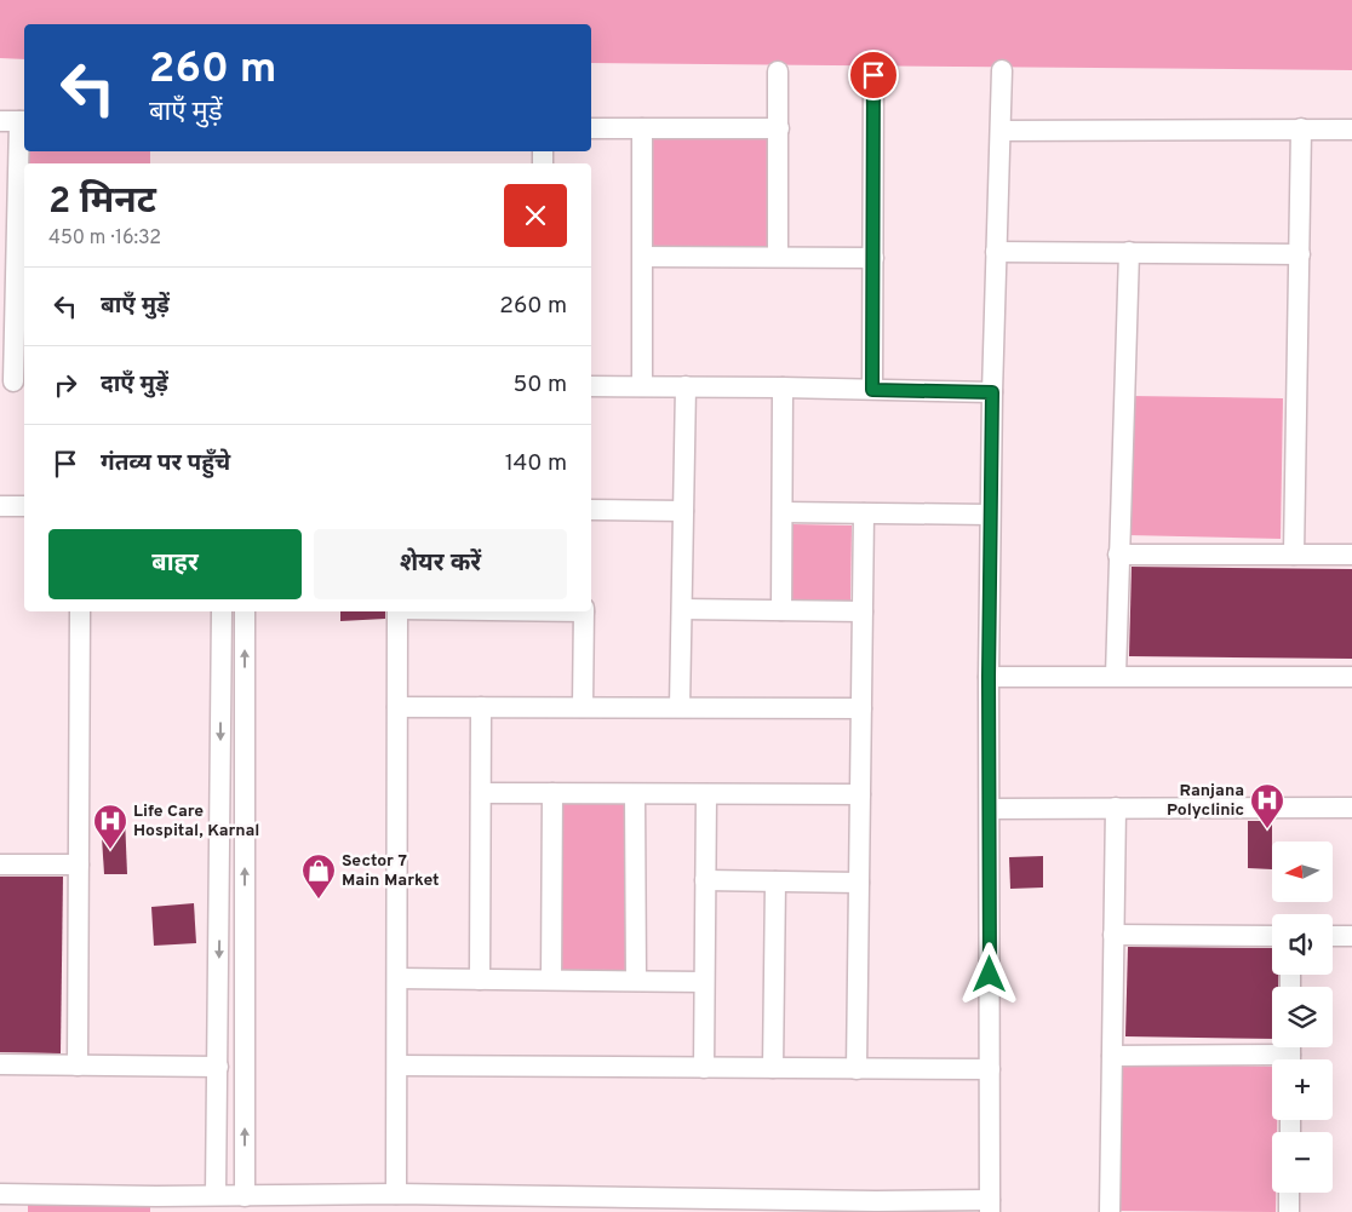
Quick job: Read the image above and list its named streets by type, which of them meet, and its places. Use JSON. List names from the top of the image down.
{
  "places": {
    "hospital": ["Ranjana Polyclinic", "Life Care Hospital, Karnal"],
    "shop": ["Sector 7 Main Market"]
  },
  "north": "left",
  "page": {
    "turn": ["260 m", "बाएँ मुड़ें"],
    "heading": ["2 मिनट", "450 m · 16:32"],
    "list": [
      {
        "name": "बाएँ मुड़ें",
        "value": "260 m"
      },
      {
        "name": "दाएँ मुड़ें",
        "value": "50 m"
      },
      {
        "name": "गंतव्य पर पहुँचे",
        "value": "140 m"
      }
    ],
    "buttons": ["बाहर", "शेयर करें"],
    "map_buttons": ["+", "−"]
  }
}
